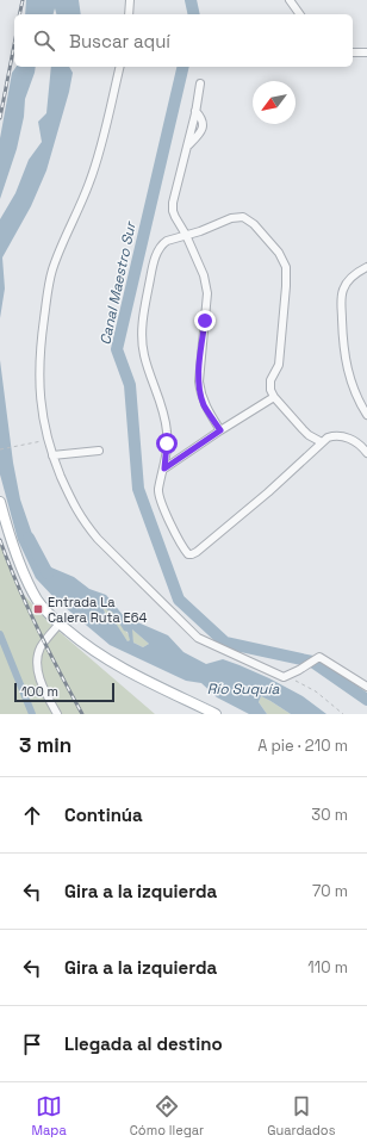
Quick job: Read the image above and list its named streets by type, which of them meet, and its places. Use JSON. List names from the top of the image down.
{
  "water": ["Canal Maestro Sur", "Río Suquía"],
  "places": {
    "transit": ["Entrada La Calera Ruta E64"]
  },
  "scale_bar": "100 m",
  "north": "bottom left",
  "page": {
    "search": "Buscar aquí",
    "scale": "100 m",
    "heading": ["3 min", "A pie · 210 m"],
    "list": [
      ["Continúa", "30 m"],
      ["Gira a la izquierda", "70 m"],
      ["Gira a la izquierda", "110 m"],
      "Llegada al destino"
    ],
    "nav": ["Mapa", "Cómo llegar", "Guardados"]
  }
}
